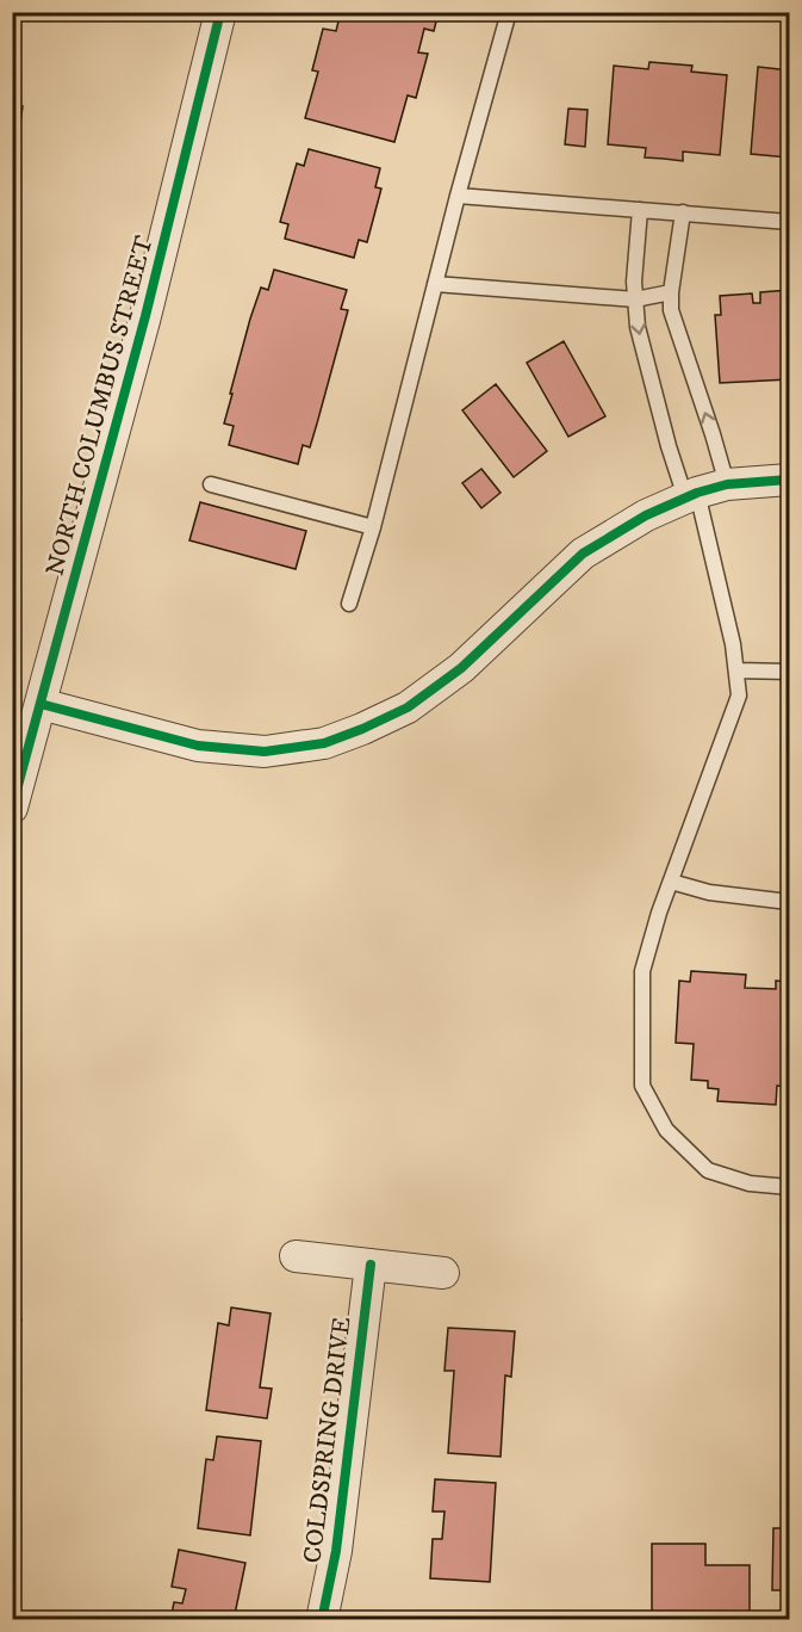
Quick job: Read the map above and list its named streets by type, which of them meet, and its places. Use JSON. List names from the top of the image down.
{
  "streets": {
    "street": ["NORTH COLUMBUS STREET", "COLDSPRING DRIVE"]
  }
}
